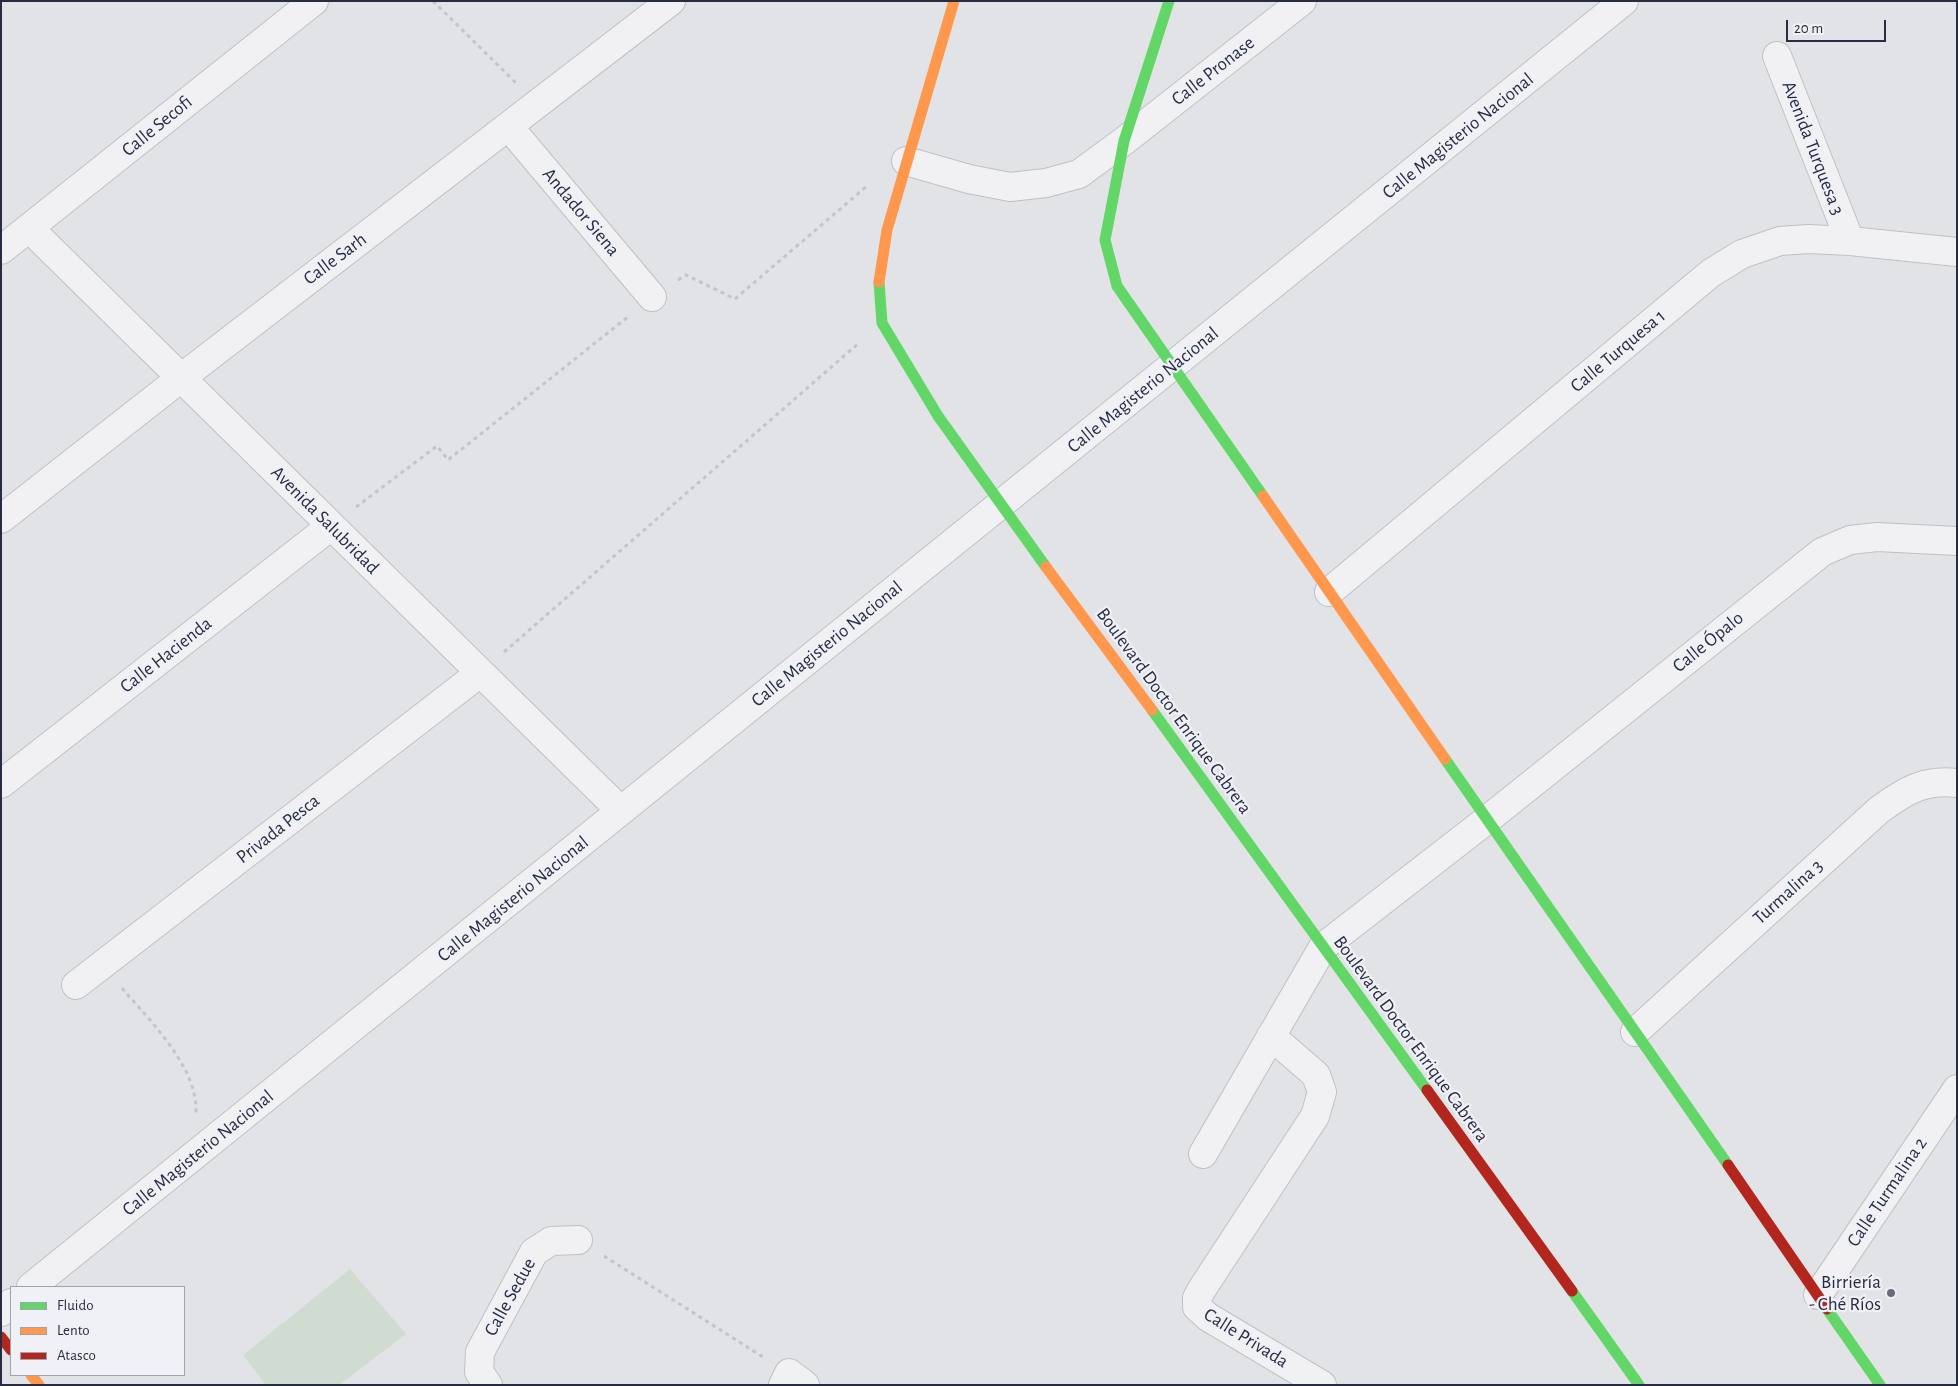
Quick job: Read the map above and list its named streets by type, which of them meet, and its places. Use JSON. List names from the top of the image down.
{
  "streets": {
    "main road": ["Boulevard Doctor Enrique Cabrera"],
    "street": [
      "Calle Pronase",
      "Calle Secofi",
      "Calle Magisterio Nacional",
      "Avenida Turquesa 3",
      "Andador Siena",
      "Calle Sarh",
      "Calle Turquesa 1",
      "Avenida Salubridad",
      "Calle Ópalo",
      "Calle Hacienda",
      "Privada Pesca",
      "Turmalina 3",
      "Calle Turmalina 2",
      "Calle Sedue",
      "Calle Privada"
    ]
  },
  "crossings": [
    ["Calle Pronase", "Boulevard Doctor Enrique Cabrera"],
    ["Calle Secofi", "Avenida Salubridad"],
    ["Calle Magisterio Nacional", "Avenida Salubridad"],
    ["Calle Magisterio Nacional", "Boulevard Doctor Enrique Cabrera"],
    ["Avenida Turquesa 3", "Calle Turquesa 1"],
    ["Andador Siena", "Calle Sarh"],
    ["Calle Sarh", "Avenida Salubridad"],
    ["Avenida Salubridad", "Calle Hacienda"],
    ["Avenida Salubridad", "Privada Pesca"],
    ["Calle Ópalo", "Boulevard Doctor Enrique Cabrera"]
  ],
  "places": ["Birriería - Ché Ríos"],
  "legend": ["Fluido", "Lento", "Atasco"],
  "scale_bar": "20 m"
}
